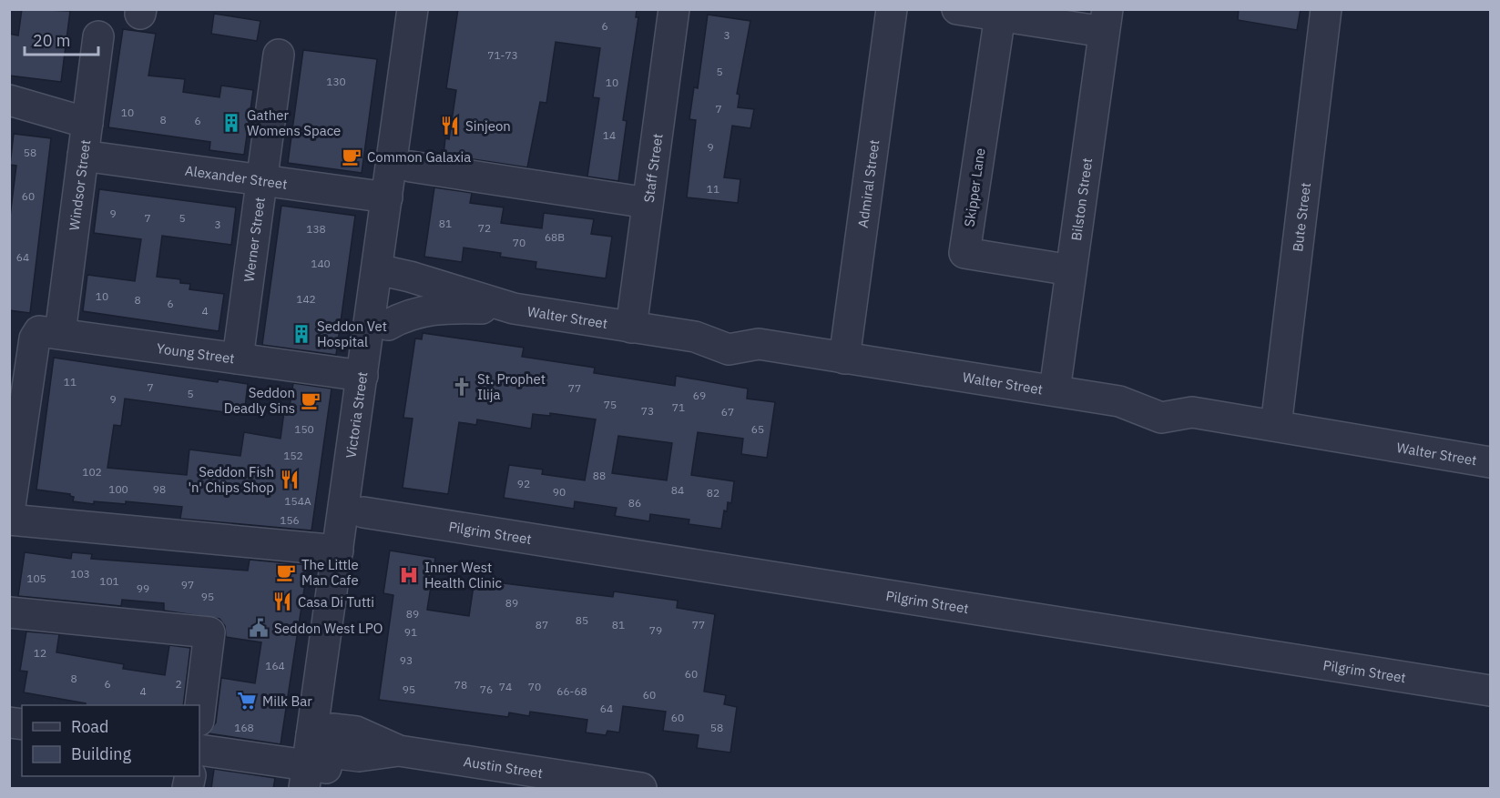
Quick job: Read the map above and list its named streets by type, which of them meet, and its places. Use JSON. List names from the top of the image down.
{
  "streets": {
    "street": [
      "Staff Street",
      "Alexander Street",
      "Admiral Street",
      "Windsor Street",
      "Skipper Lane",
      "Bilston Street",
      "Bute Street",
      "Werner Street",
      "Walter Street",
      "Young Street",
      "Victoria Street",
      "Pilgrim Street",
      "Austin Street"
    ]
  },
  "crossings": [
    ["Staff Street", "Walter Street"],
    ["Alexander Street", "Windsor Street"],
    ["Alexander Street", "Werner Street"],
    ["Alexander Street", "Victoria Street"],
    ["Admiral Street", "Walter Street"],
    ["Windsor Street", "Young Street"],
    ["Skipper Lane", "Bilston Street"],
    ["Bilston Street", "Walter Street"],
    ["Bute Street", "Walter Street"],
    ["Werner Street", "Young Street"],
    ["Walter Street", "Victoria Street"],
    ["Young Street", "Victoria Street"],
    ["Victoria Street", "Pilgrim Street"],
    ["Victoria Street", "Austin Street"]
  ],
  "places": {
    "building": ["Gather Womens Space", "Seddon Vet Hospital"],
    "restaurant": ["Sinjeon", "Seddon Fish 'n' Chips Shop", "Casa Di Tutti"],
    "cafe": ["Common Galaxia", "Seddon Deadly Sins", "The Little Man Cafe"],
    "church": ["St. Prophet Ilija"],
    "hospital": ["Inner West Health Clinic"],
    "public building": ["Seddon West LPO"],
    "supermarket": ["Milk Bar"]
  },
  "house_numbers": [
    "6",
    "3",
    "71-73",
    "5",
    "130",
    "10",
    "7",
    "10",
    "8",
    "6",
    "14",
    "9",
    "58",
    "11",
    "60",
    "9",
    "7",
    "5",
    "81",
    "3",
    "72",
    "138",
    "68B",
    "70",
    "64",
    "140",
    "10",
    "142",
    "8",
    "6",
    "4",
    "11",
    "7",
    "77",
    "5",
    "69",
    "9",
    "75",
    "71",
    "73",
    "67",
    "150",
    "65",
    "152",
    "102",
    "88",
    "92",
    "100",
    "98",
    "84",
    "90",
    "82",
    "154A",
    "86",
    "156",
    "103",
    "105",
    "101",
    "97",
    "99",
    "95",
    "89",
    "89",
    "85",
    "87",
    "81",
    "77",
    "79",
    "91",
    "12",
    "93",
    "164",
    "60",
    "8",
    "6",
    "2",
    "78",
    "74",
    "70",
    "95",
    "76",
    "4",
    "66-68",
    "60",
    "64",
    "60",
    "168",
    "58"
  ],
  "legend": ["Road", "Building"],
  "scale_bar": "20 m"
}
